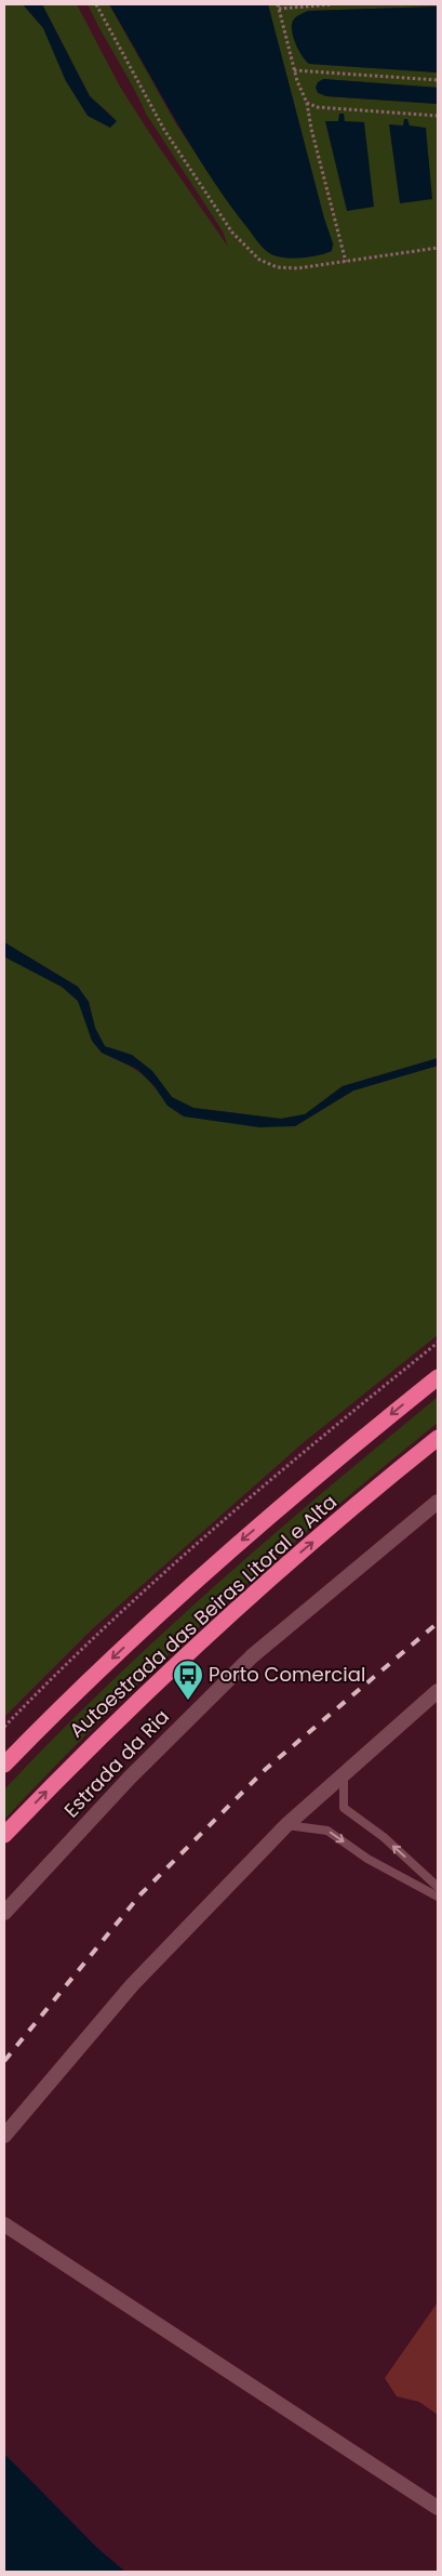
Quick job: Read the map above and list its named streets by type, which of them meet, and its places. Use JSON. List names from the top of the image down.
{
  "streets": {
    "highway": ["Autoestrada das Beiras Litoral e Alta"],
    "street": ["Estrada da Ria"]
  },
  "places": {
    "bus stop": ["Porto Comercial"]
  }
}
